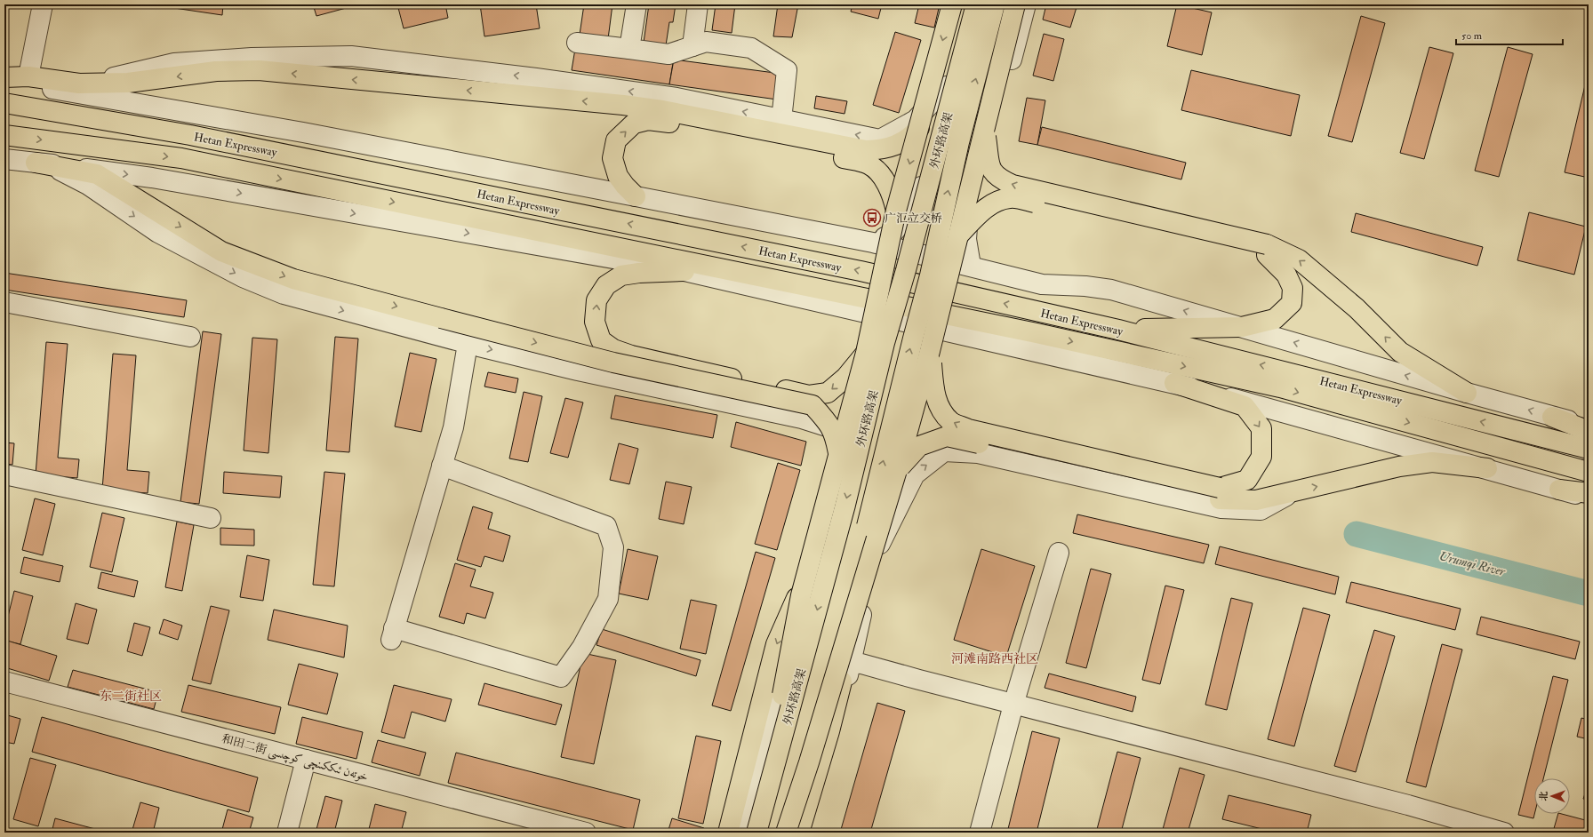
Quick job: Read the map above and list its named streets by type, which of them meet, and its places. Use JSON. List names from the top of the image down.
{
  "streets": {
    "highway": ["外环路高架", "Hetan Expressway"],
    "street": ["和田二街 خوتەن ئىككىنچى كوچىسى"]
  },
  "districts": ["河滩南路西社区", "东二街社区"],
  "water": ["Urumqi River"],
  "places": {
    "bus stop": ["广汇立交桥"]
  },
  "scale_bar": "50 m",
  "north": "left"
}
